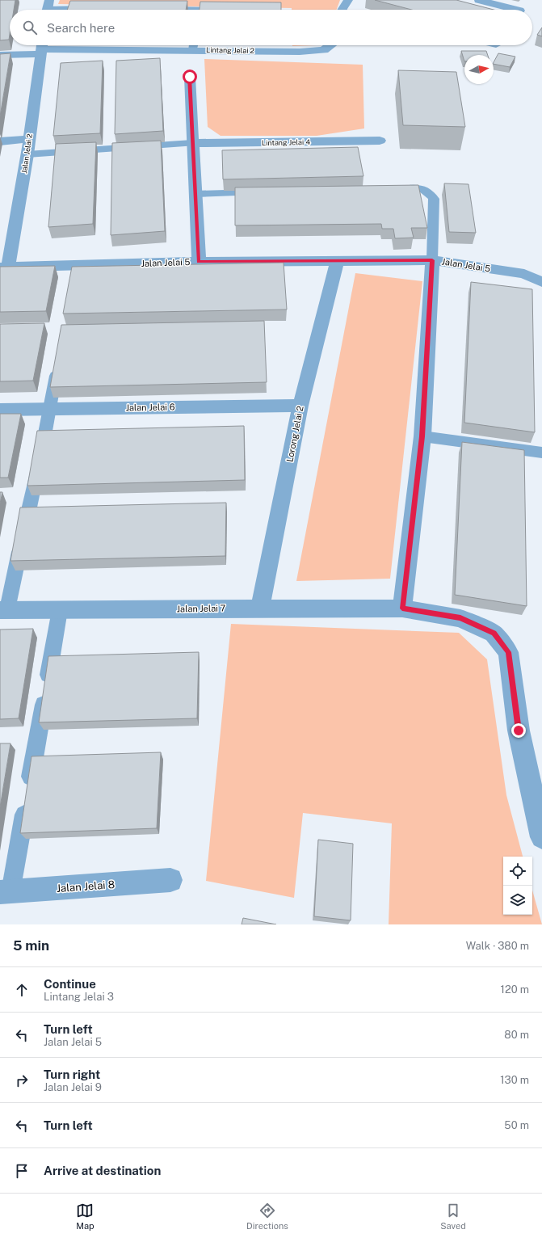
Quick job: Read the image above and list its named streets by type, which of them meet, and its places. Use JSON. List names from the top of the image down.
{
  "streets": {
    "street": [
      "Lintang Jelai 2",
      "Lintang Jelai 4",
      "Jalan Jelai 2",
      "Jalan Jelai 5",
      "Jalan Jelai 6",
      "Lorong Jelai 2",
      "Jalan Jelai 7",
      "Jalan Jelai 8"
    ]
  },
  "crossings": [
    ["Lintang Jelai 2", "Jalan Jelai 2"],
    ["Jalan Jelai 2", "Jalan Jelai 5"],
    ["Jalan Jelai 5", "Lorong Jelai 2"],
    ["Jalan Jelai 6", "Lorong Jelai 2"],
    ["Lorong Jelai 2", "Jalan Jelai 7"]
  ],
  "north": "right",
  "page": {
    "search": "Search here",
    "heading": ["5 min", "Walk · 380 m"],
    "list": [
      ["Continue", "Lintang Jelai 3", "120 m"],
      ["Turn left", "Jalan Jelai 5", "80 m"],
      ["Turn right", "Jalan Jelai 9", "130 m"],
      ["Turn left", "50 m"],
      "Arrive at destination"
    ],
    "nav": ["Map", "Directions", "Saved"]
  }
}
